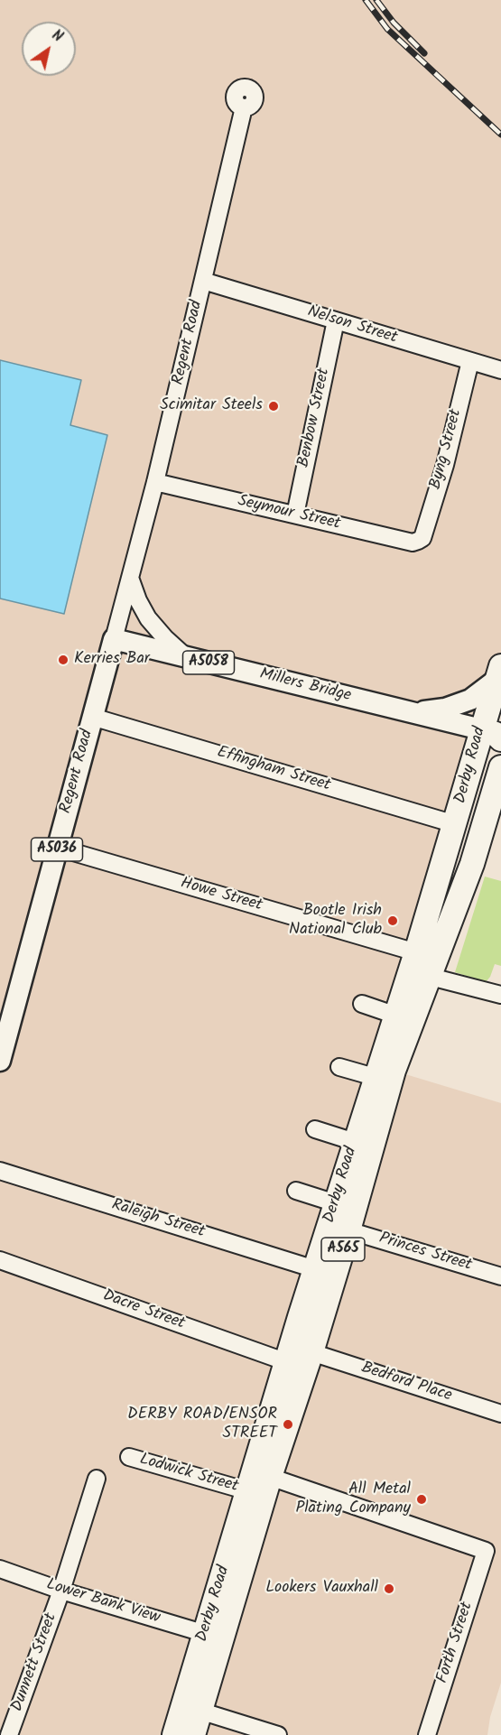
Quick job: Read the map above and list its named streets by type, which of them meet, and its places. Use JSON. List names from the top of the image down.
{
  "streets": {
    "highway": ["Derby Road", "A565"],
    "main road": [
      "Regent Road",
      "A5058",
      "Millers Bridge",
      "A5036"
    ],
    "street": [
      "Nelson Street",
      "Benbow Street",
      "Byng Street",
      "Seymour Street",
      "Effingham Street",
      "Howe Street",
      "Raleigh Street",
      "Princes Street",
      "Dacre Street",
      "Bedford Place",
      "Lodwick Street",
      "Lower Bank View",
      "Forth Street",
      "Dunnett Street"
    ]
  },
  "crossings": [
    ["Nelson Street", "Regent Road"],
    ["Nelson Street", "Benbow Street"],
    ["Nelson Street", "Byng Street"],
    ["Regent Road", "Seymour Street"],
    ["Regent Road", "Millers Bridge"],
    ["Regent Road", "Effingham Street"],
    ["Regent Road", "Howe Street"],
    ["Benbow Street", "Seymour Street"],
    ["Byng Street", "Seymour Street"],
    ["Millers Bridge", "Derby Road"],
    ["Derby Road", "Effingham Street"],
    ["Derby Road", "Howe Street"],
    ["Derby Road", "Raleigh Street"],
    ["Derby Road", "Princes Street"],
    ["Derby Road", "Dacre Street"],
    ["Derby Road", "Bedford Place"],
    ["Derby Road", "Lodwick Street"],
    ["Derby Road", "Lower Bank View"],
    ["Derby Road", "Forth Street"],
    ["Lower Bank View", "Dunnett Street"]
  ],
  "places": [
    "Scimitar Steels",
    "Kerries Bar",
    "Bootle Irish National Club",
    "DERBY ROAD/ENSOR STREET",
    "All Metal Plating Company",
    "Lookers Vauxhall"
  ],
  "north": "top right"
}
